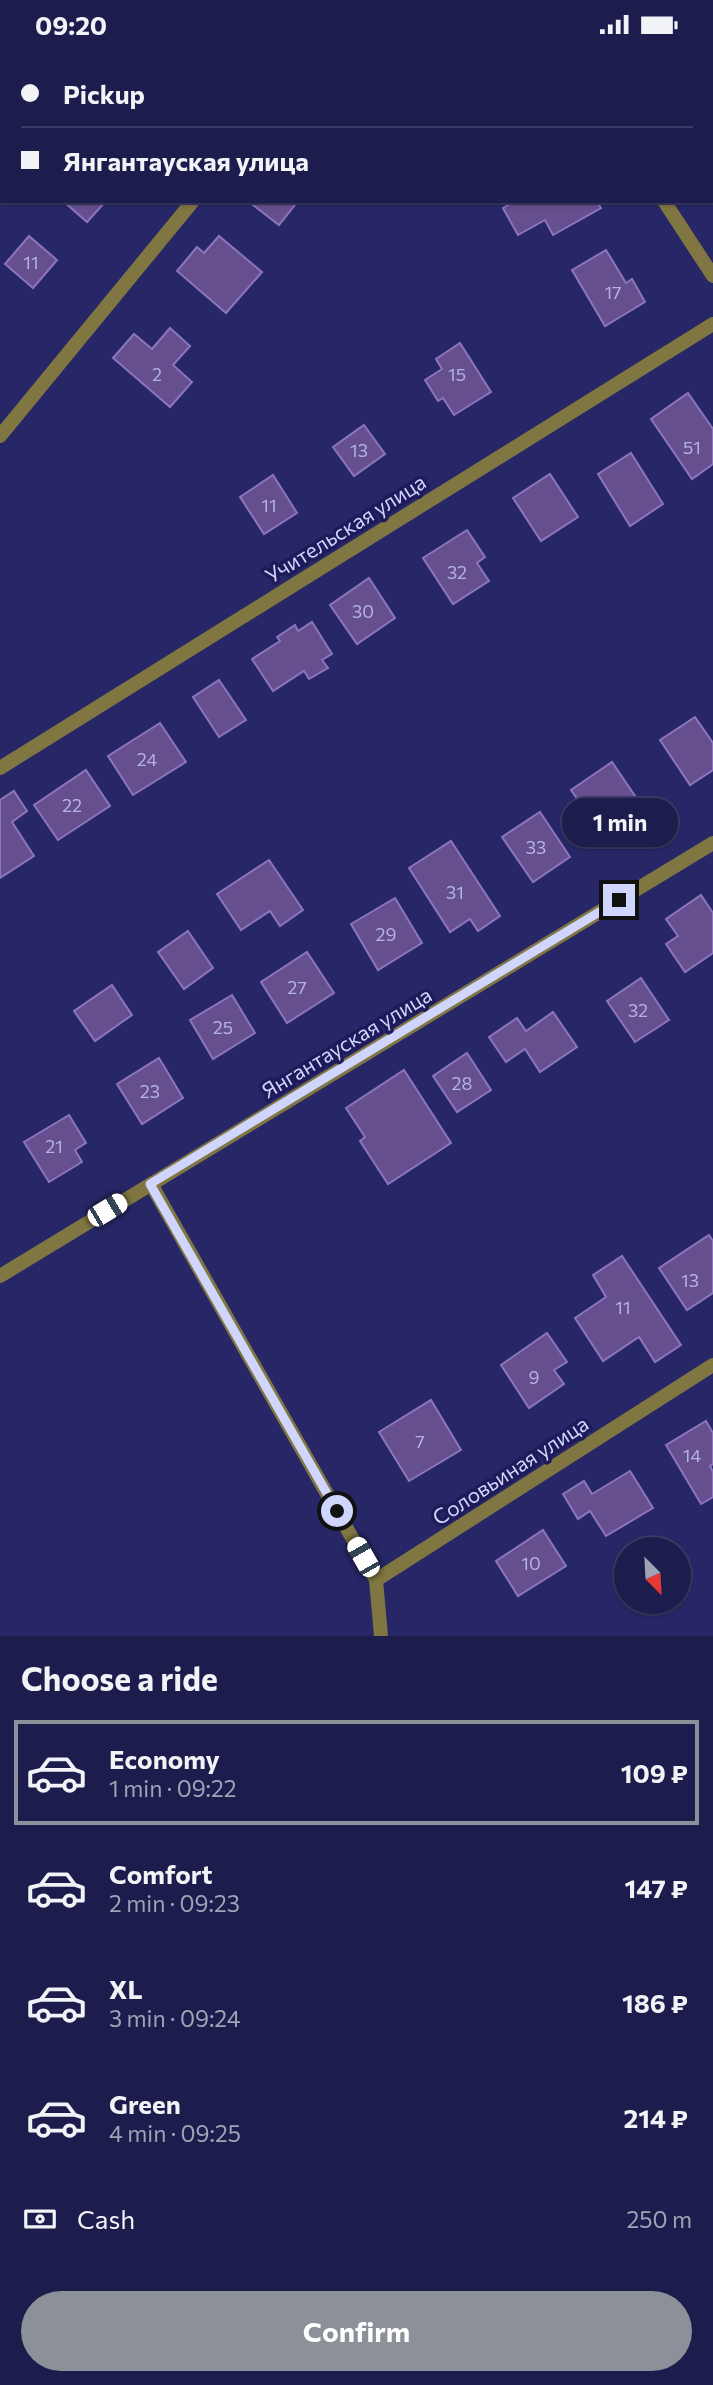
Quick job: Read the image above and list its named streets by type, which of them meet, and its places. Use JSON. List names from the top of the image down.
{
  "streets": {
    "street": ["Учительская улица", "Янгантауская улица", "Соловьиная улица"]
  },
  "house_numbers": [
    "11",
    "17",
    "2",
    "15",
    "51",
    "13",
    "11",
    "32",
    "30",
    "24",
    "22",
    "33",
    "31",
    "29",
    "27",
    "32",
    "25",
    "28",
    "23",
    "21",
    "13",
    "11",
    "9",
    "7",
    "14",
    "10"
  ],
  "north": "bottom right",
  "page": {
    "status": "09:20",
    "banner": ["Pickup", "Янгантауская улица"],
    "bubble": "1 min",
    "heading": "Choose a ride",
    "list": [
      {
        "name": "Economy",
        "note": "1 min · 09:22",
        "value": "109 ₽"
      },
      {
        "name": "Comfort",
        "note": "2 min · 09:23",
        "value": "147 ₽"
      },
      {
        "name": "XL",
        "note": "3 min · 09:24",
        "value": "186 ₽"
      },
      {
        "name": "Green",
        "note": "4 min · 09:25",
        "value": "214 ₽"
      }
    ],
    "pay": ["Cash", "250 m"],
    "buttons": "Confirm"
  }
}
